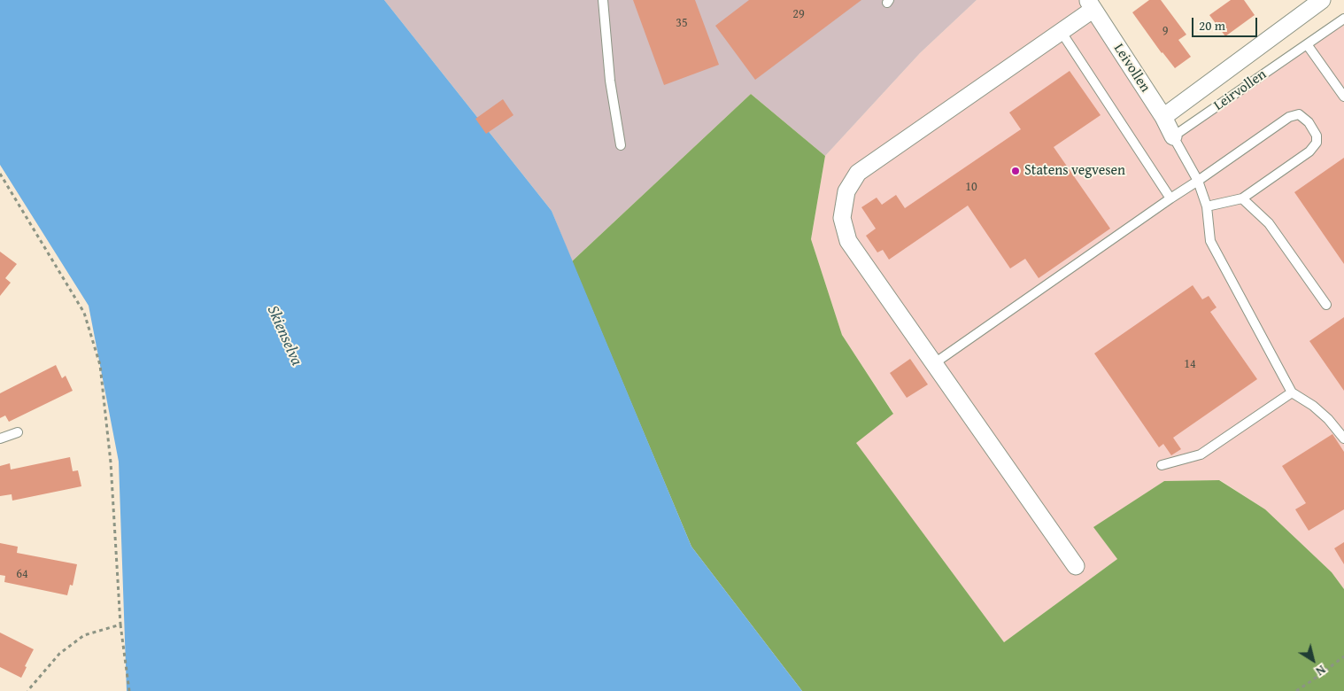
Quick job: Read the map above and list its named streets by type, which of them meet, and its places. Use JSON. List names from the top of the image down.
{
  "streets": {
    "street": ["Leivollen"],
    "lane": ["Leirvollen"]
  },
  "crossings": [
    ["Leivollen", "Leirvollen"]
  ],
  "water": ["Skienselva"],
  "places": ["Statens vegvesen"],
  "house_numbers": [
    "29",
    "35",
    "9",
    "10",
    "14",
    "64"
  ],
  "scale_bar": "20 m",
  "north": "bottom right"
}
